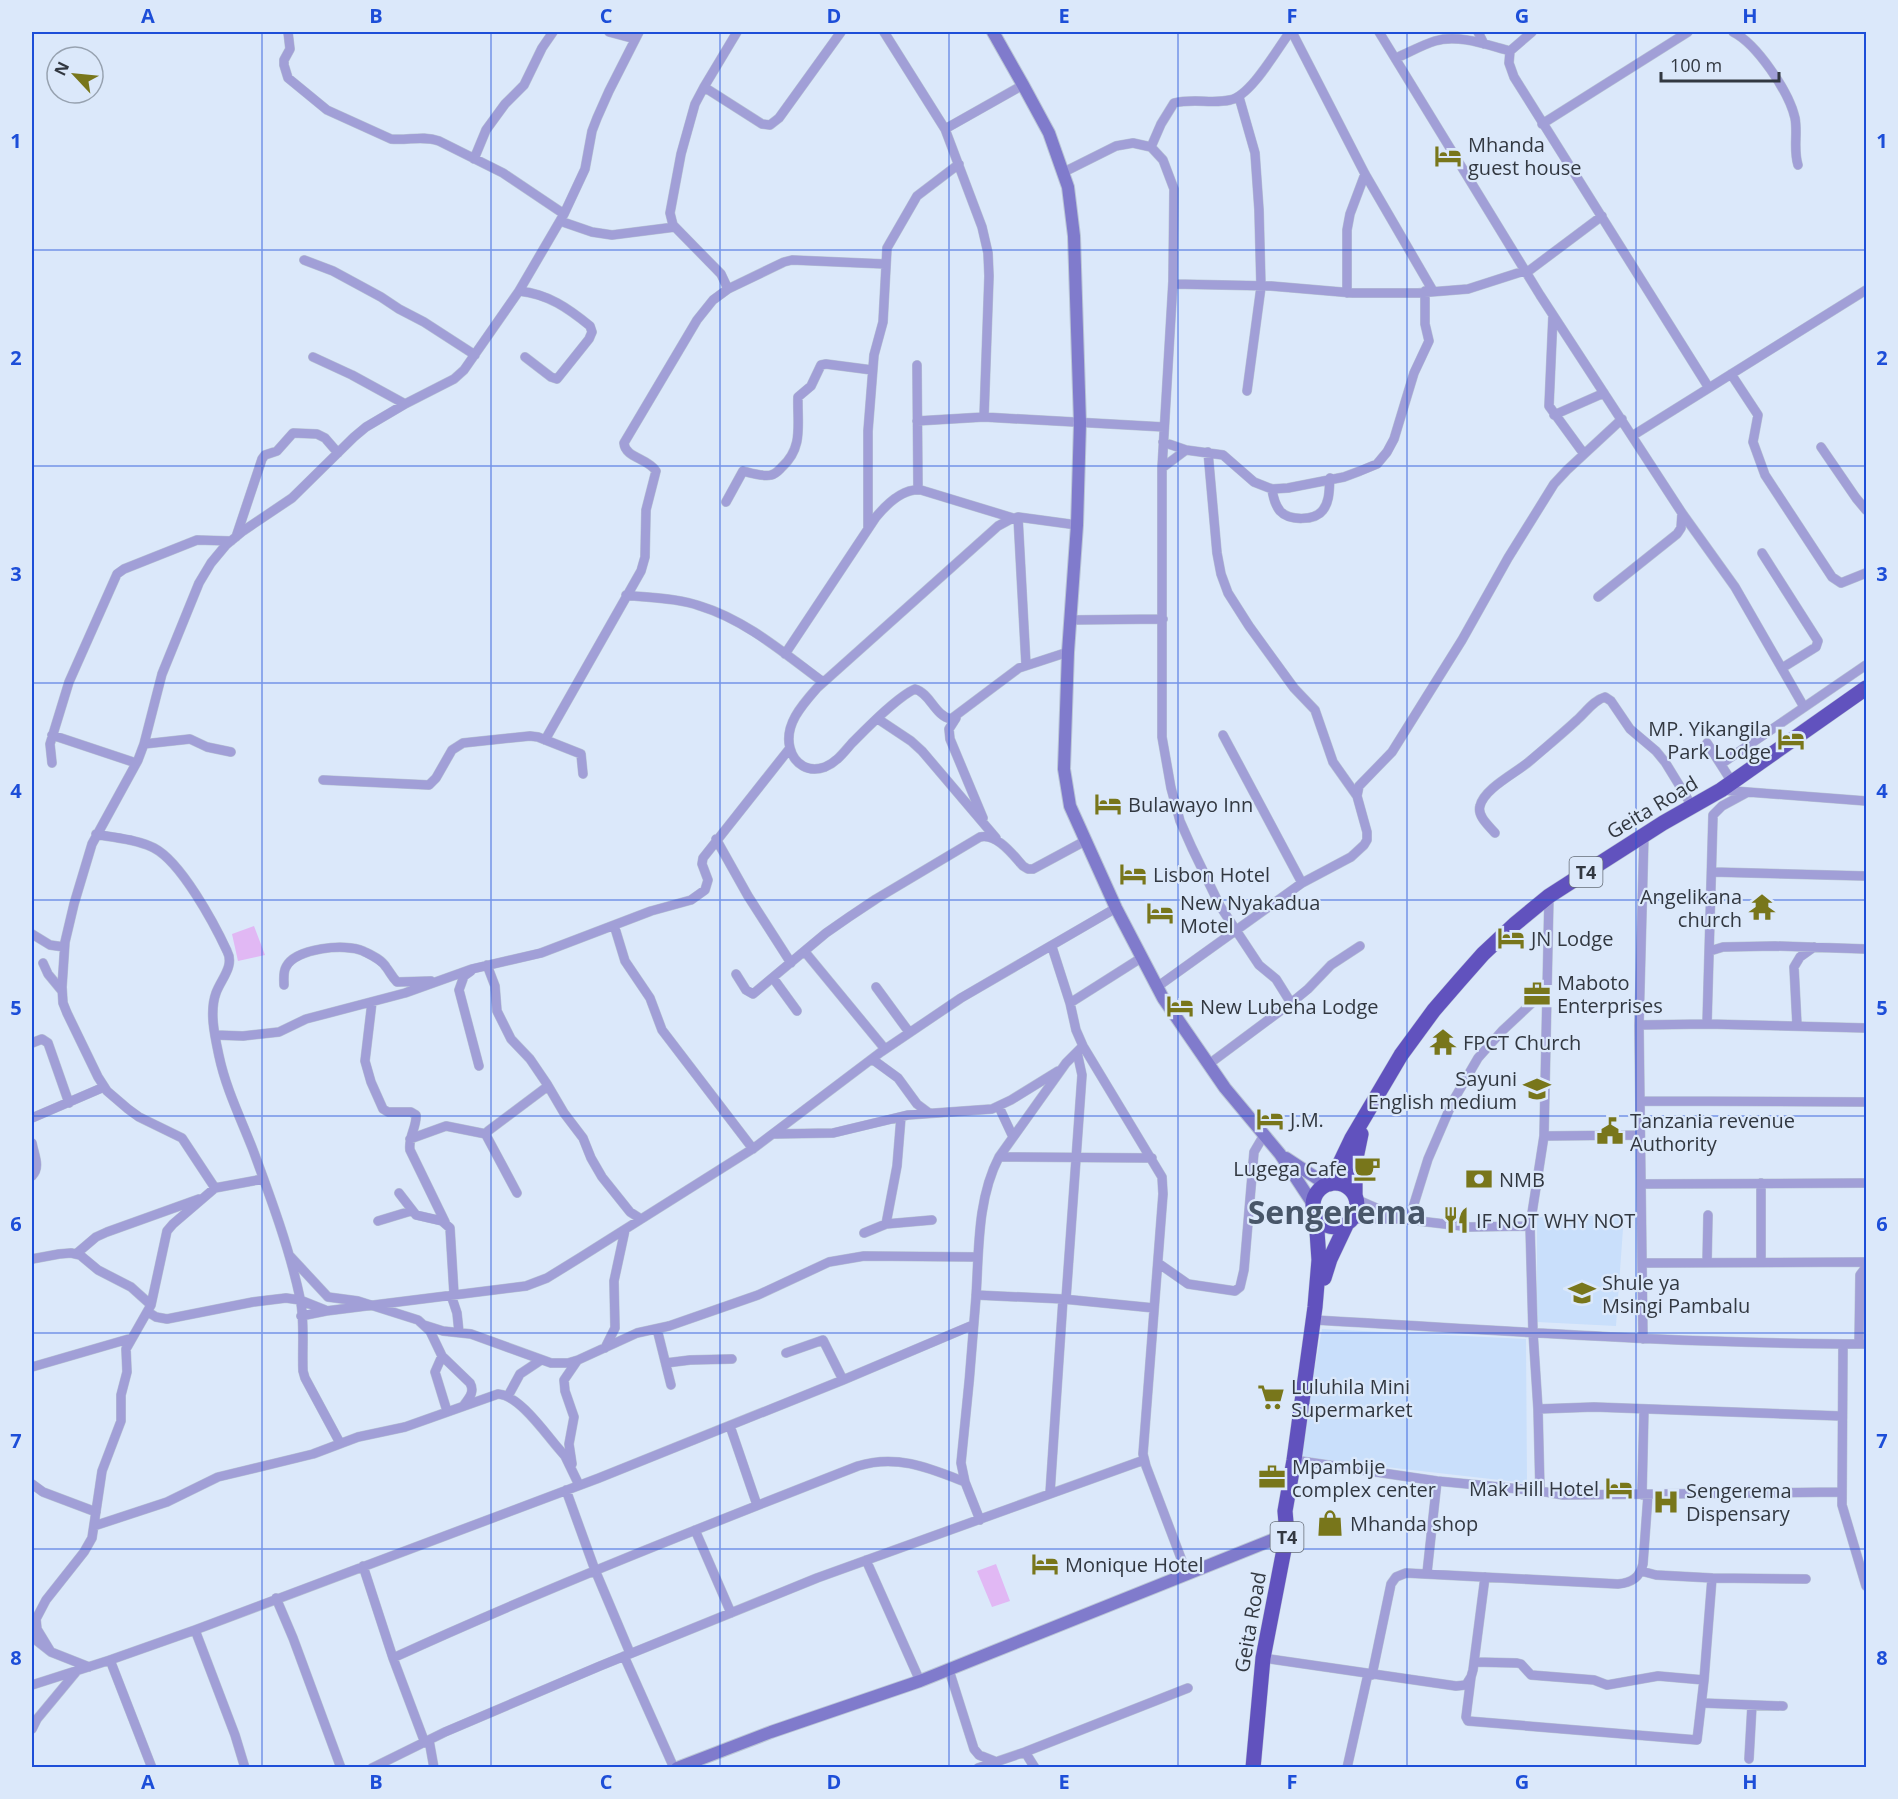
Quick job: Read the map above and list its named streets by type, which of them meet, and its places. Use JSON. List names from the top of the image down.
{
  "streets": {
    "highway": ["Geita Road", "T4"]
  },
  "districts": ["Sengerema"],
  "places": {
    "hotel": [
      "Mhanda guest house",
      "MP. Yikangila Park Lodge",
      "Bulawayo Inn",
      "Lisbon Hotel",
      "New Nyakadua Motel",
      "JN Lodge",
      "New Lubeha Lodge",
      "J.M.",
      "Mak Hill Hotel",
      "Monique Hotel"
    ],
    "temple": ["Angelikana church", "FPCT Church"],
    "office": ["Maboto Enterprises", "Mpambije complex center"],
    "school or university": ["Sayuni English medium", "Shule ya Msingi Pambalu"],
    "public building": ["Tanzania revenue Authority"],
    "cafe": ["Lugega Cafe"],
    "bank": ["NMB"],
    "restaurant": ["IF NOT WHY NOT"],
    "supermarket": ["Luluhila Mini Supermarket"],
    "hospital": ["Sengerema Dispensary"],
    "shop": ["Mhanda shop"]
  },
  "scale_bar": "100 m",
  "north": "top left",
  "grid": {
    "columns": [
      "A",
      "B",
      "C",
      "D",
      "E",
      "F",
      "G",
      "H"
    ],
    "rows": [
      "1",
      "2",
      "3",
      "4",
      "5",
      "6",
      "7",
      "8"
    ]
  }
}
